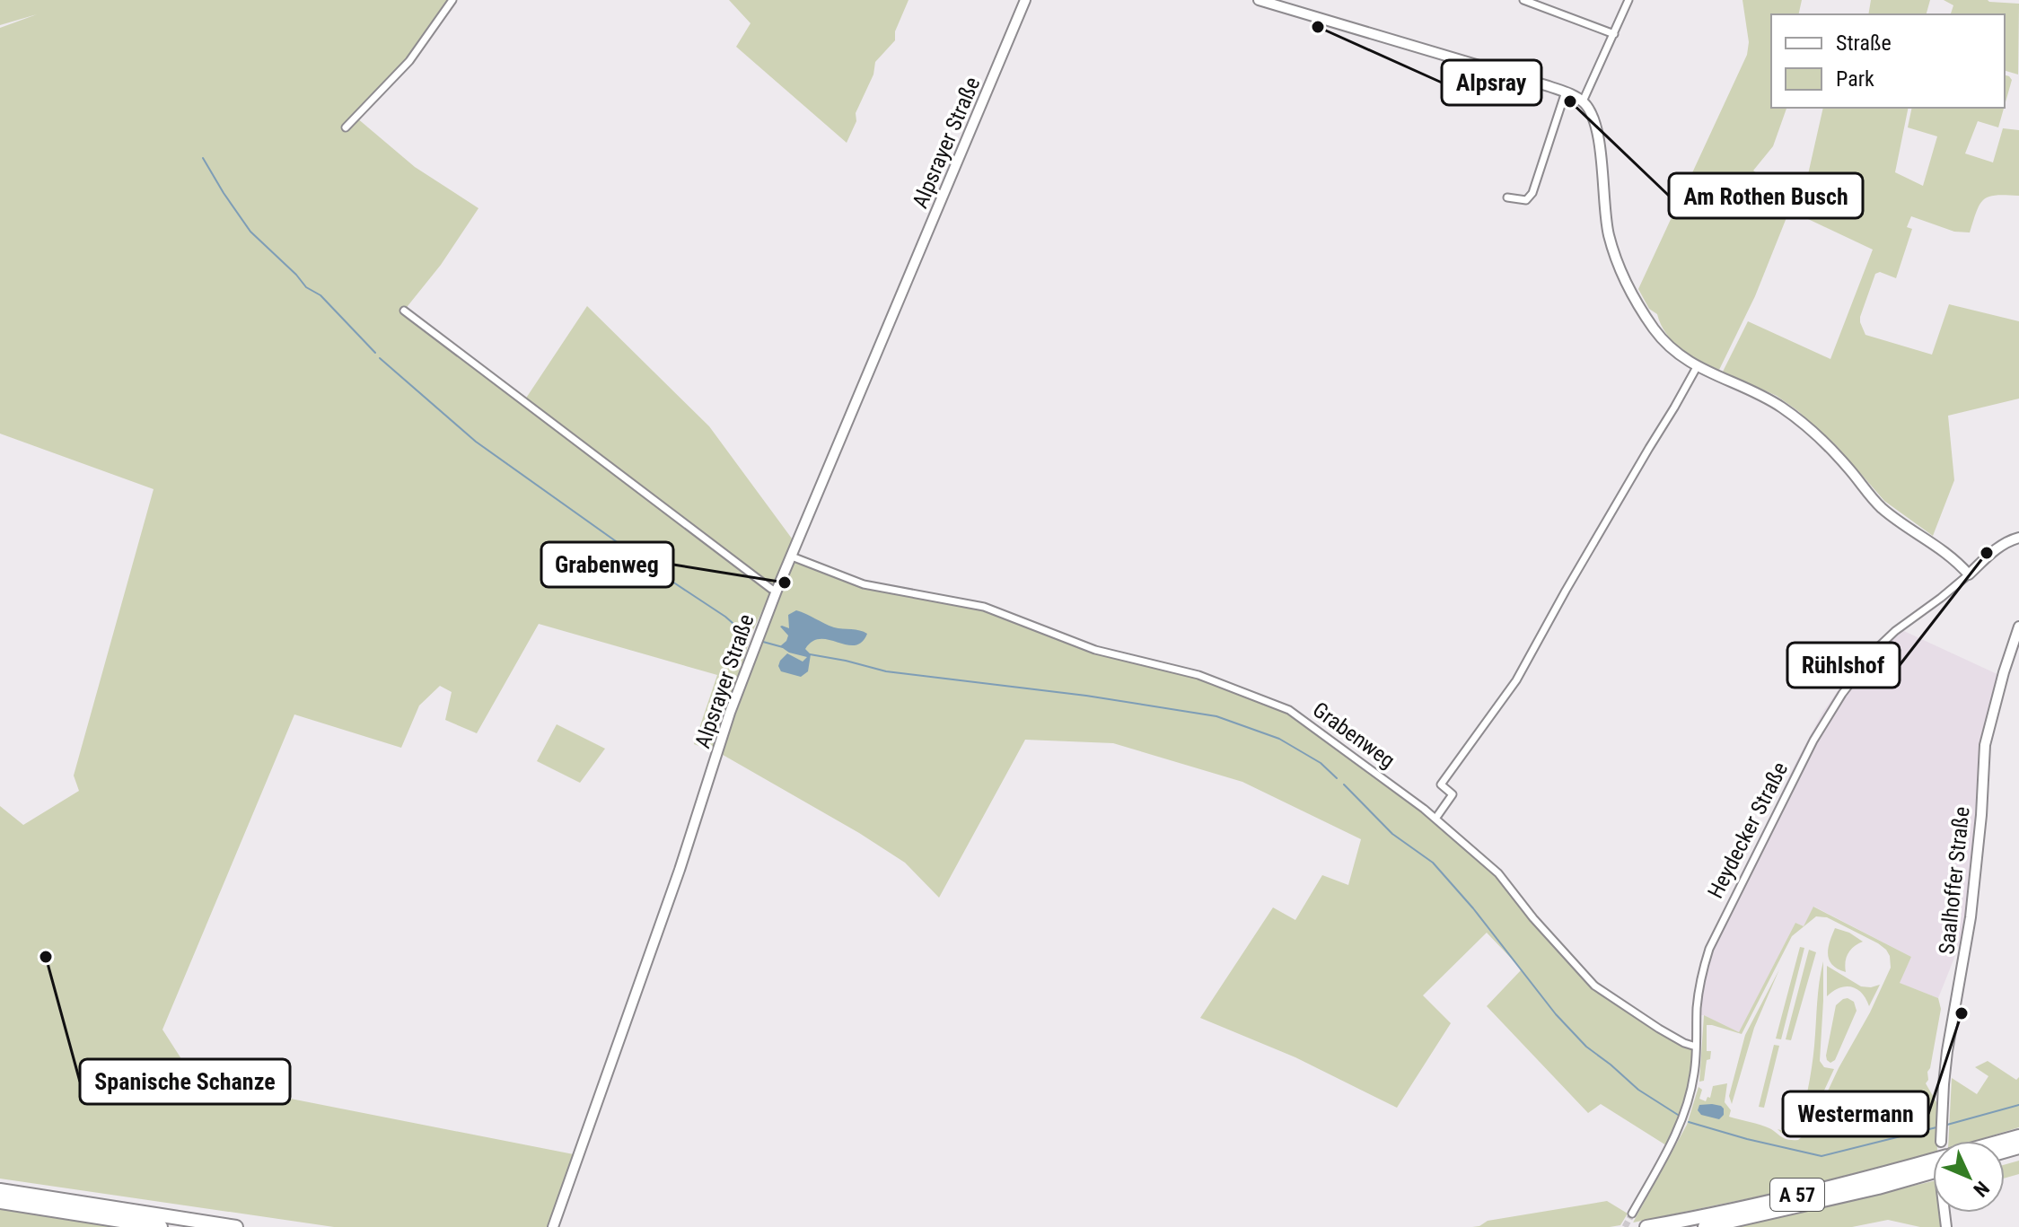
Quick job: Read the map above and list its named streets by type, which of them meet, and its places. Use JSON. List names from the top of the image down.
{
  "streets": {
    "highway": ["A 57"],
    "street": [
      "Alpsrayer Straße",
      "Grabenweg",
      "Heydecker Straße",
      "Saalhoffer Straße"
    ]
  },
  "crossings": [
    ["Alpsrayer Straße", "Grabenweg"],
    ["Grabenweg", "Heydecker Straße"]
  ],
  "places": [
    "Alpsray",
    "Am Rothen Busch",
    "Rühlshof",
    "Grabenweg",
    "Spanische Schanze",
    "Westermann"
  ],
  "legend": ["Straße", "Park"],
  "north": "bottom right"
}
